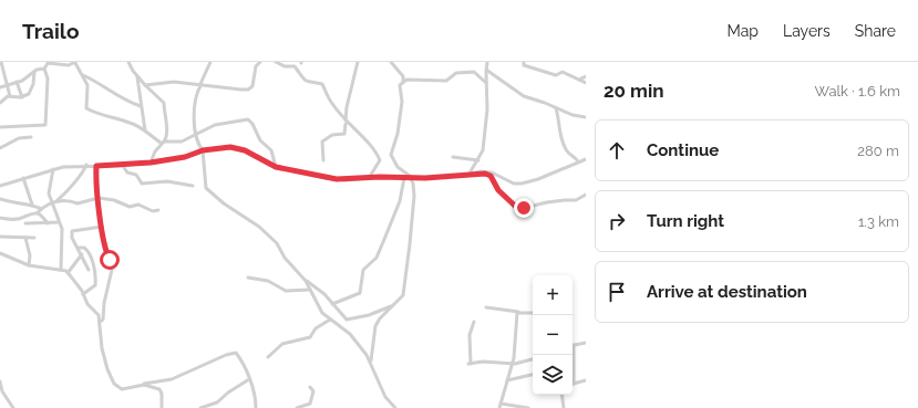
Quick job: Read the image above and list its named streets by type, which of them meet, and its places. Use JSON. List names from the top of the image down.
{
  "page": {
    "header": "Trailo",
    "nav": ["Map", "Layers", "Share"],
    "heading": ["20 min", "Walk · 1.6 km"],
    "list": [
      ["Continue", "280 m"],
      ["Turn right", "1.3 km"],
      "Arrive at destination"
    ],
    "map_buttons": ["+", "−"]
  }
}
